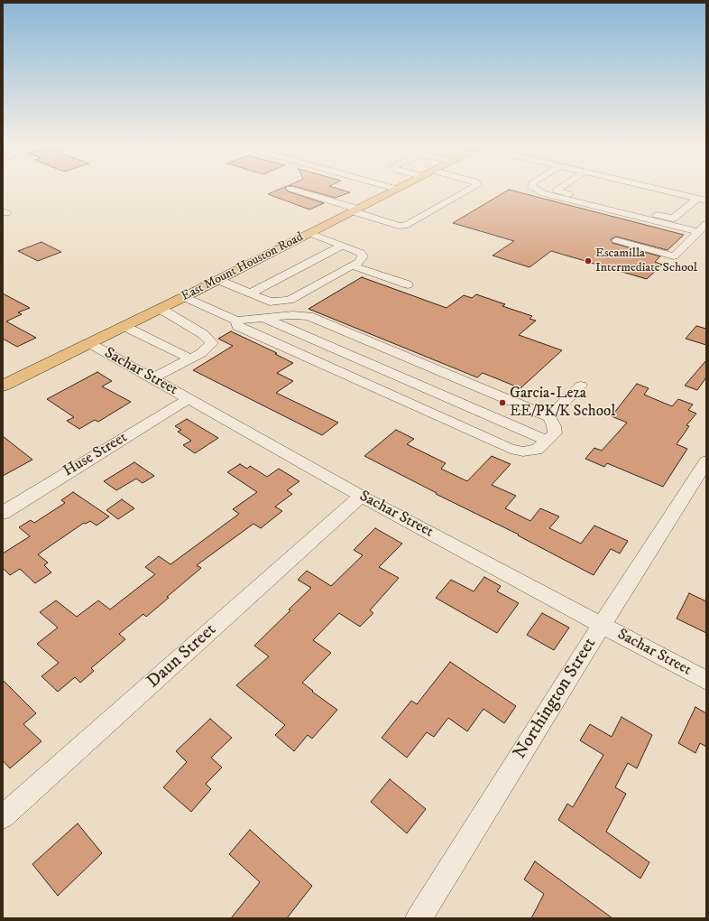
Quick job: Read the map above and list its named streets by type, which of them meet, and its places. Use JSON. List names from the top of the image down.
{
  "streets": {
    "main road": ["East Mount Houston Road"],
    "street": [
      "Sachar Street",
      "Huse Street",
      "Daun Street",
      "Northington Street"
    ]
  },
  "crossings": [
    ["East Mount Houston Road", "Sachar Street"],
    ["Sachar Street", "Huse Street"],
    ["Sachar Street", "Daun Street"],
    ["Sachar Street", "Northington Street"]
  ],
  "places": ["Escamilla Intermediate School", "Garcia-Leza EE/PK/K School"]
}
